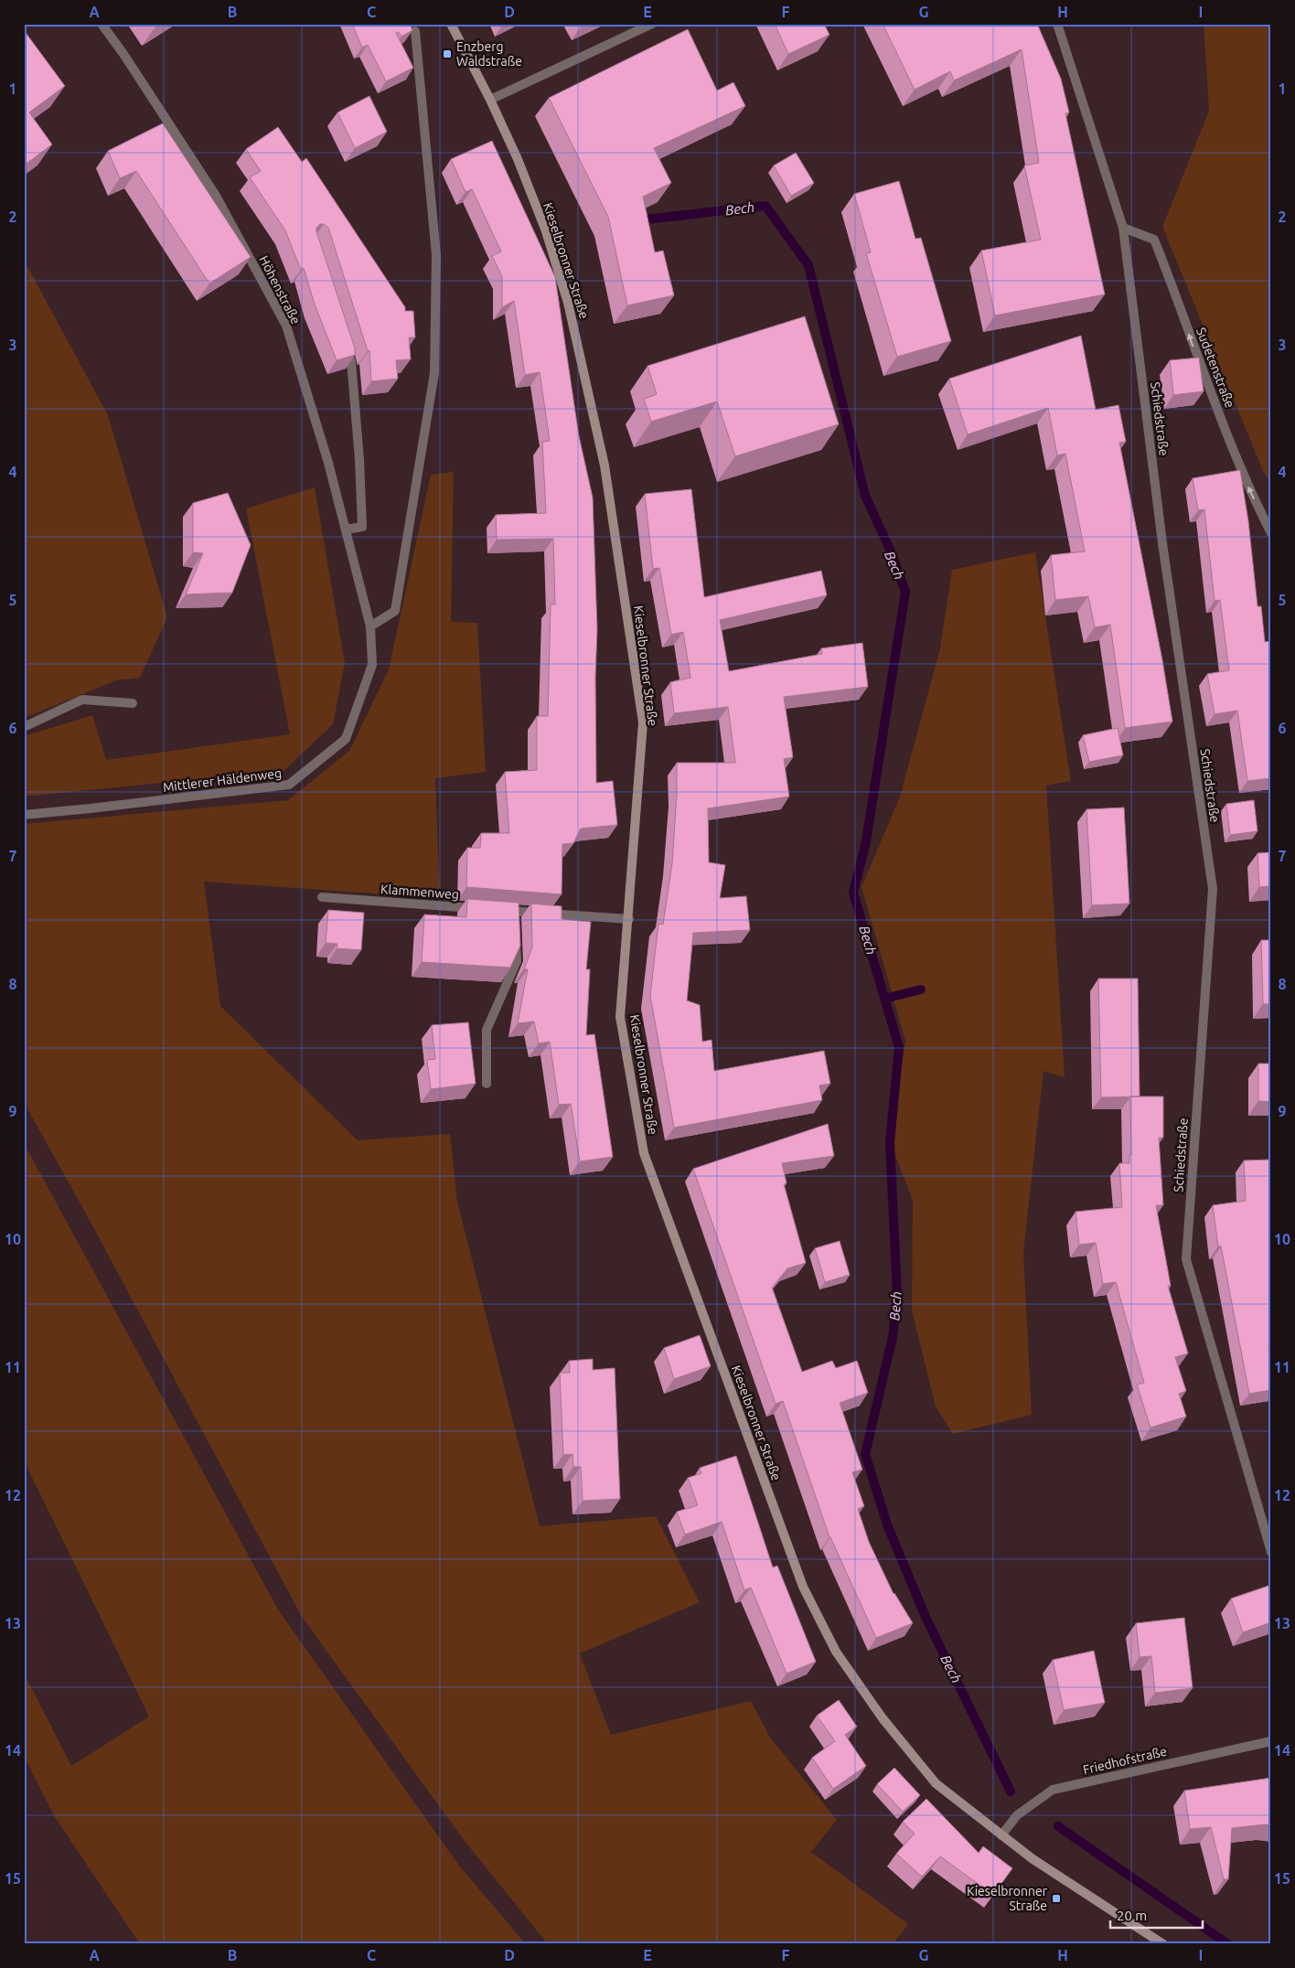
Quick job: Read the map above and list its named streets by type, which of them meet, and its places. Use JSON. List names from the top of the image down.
{
  "streets": {
    "main road": ["Kieselbronner Straße"],
    "street": [
      "Höhenstraße",
      "Sudetenstraße",
      "Schiedstraße",
      "Mittlerer Häldenweg",
      "Klammenweg",
      "Friedhofstraße"
    ]
  },
  "crossings": [
    ["Kieselbronner Straße", "Friedhofstraße"],
    ["Höhenstraße", "Mittlerer Häldenweg"],
    ["Sudetenstraße", "Schiedstraße"]
  ],
  "one_way": ["Sudetenstraße"],
  "water": ["Bech"],
  "places": {
    "transit": ["Enzberg Waldstraße", "Kieselbronner Straße"]
  },
  "scale_bar": "20 m",
  "grid": {
    "columns": [
      "A",
      "B",
      "C",
      "D",
      "E",
      "F",
      "G",
      "H",
      "I"
    ],
    "rows": [
      "1",
      "2",
      "3",
      "4",
      "5",
      "6",
      "7",
      "8",
      "9",
      "10",
      "11",
      "12",
      "13",
      "14",
      "15"
    ]
  }
}
